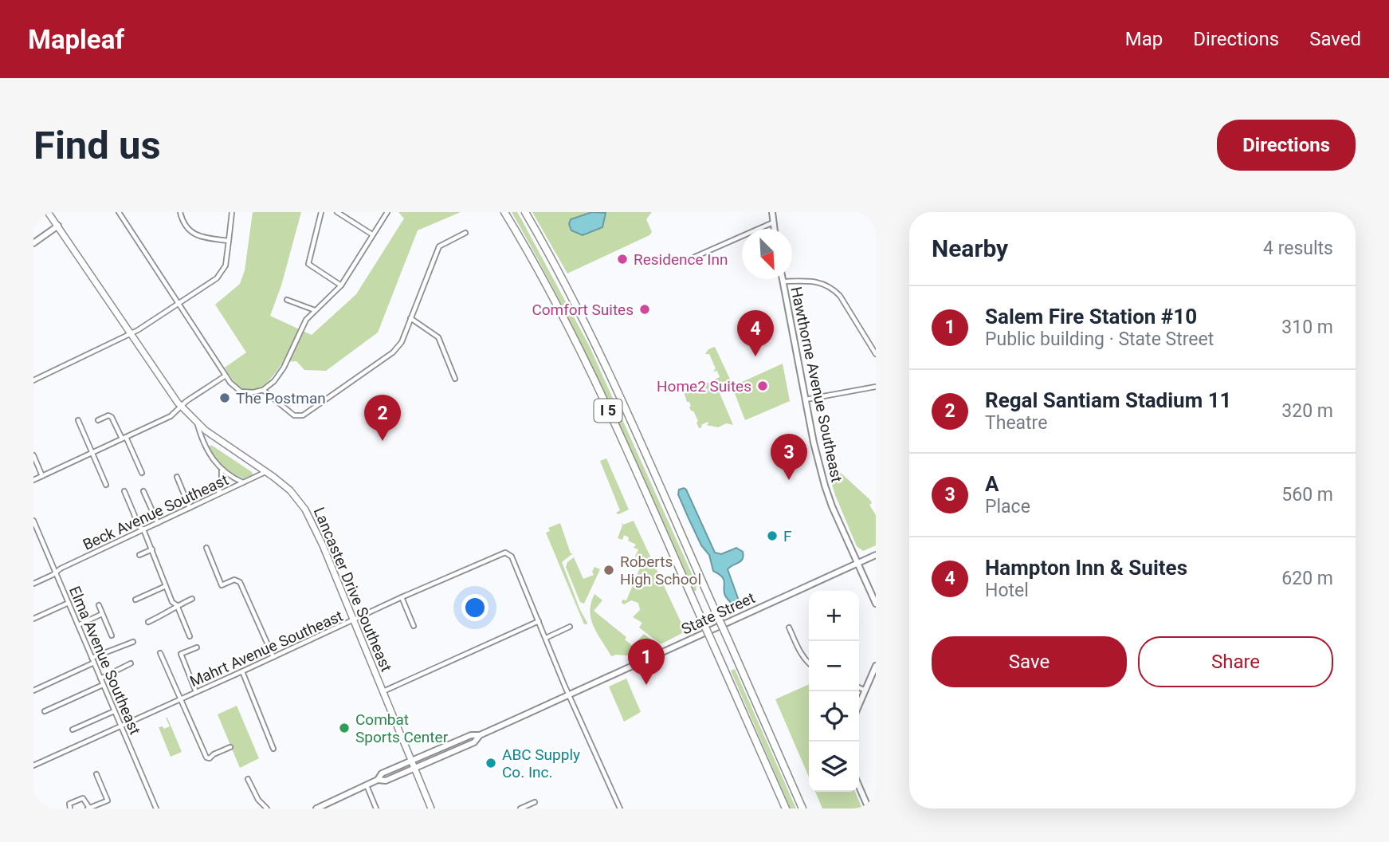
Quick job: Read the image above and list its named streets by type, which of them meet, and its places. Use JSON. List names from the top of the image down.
{
  "streets": {
    "highway": ["I 5"],
    "main road": ["Hawthorne Avenue Southeast", "Lancaster Drive Southeast", "State Street"],
    "street": ["Beck Avenue Southeast", "Mahrt Avenue Southeast", "Elma Avenue Southeast"]
  },
  "crossings": [
    ["Hawthorne Avenue Southeast", "State Street"],
    ["Beck Avenue Southeast", "Lancaster Drive Southeast"],
    ["Beck Avenue Southeast", "Elma Avenue Southeast"],
    ["Lancaster Drive Southeast", "State Street"],
    ["Lancaster Drive Southeast", "Mahrt Avenue Southeast"],
    ["Mahrt Avenue Southeast", "Elma Avenue Southeast"]
  ],
  "places": [
    "Residence Inn",
    "Comfort Suites",
    "Home2 Suites",
    "The Postman",
    "F",
    "Roberts High School",
    "Combat Sports Center",
    "ABC Supply Co. Inc."
  ],
  "north": "bottom right",
  "page": {
    "header": "Mapleaf",
    "nav": ["Map", "Directions", "Saved"],
    "buttons": [
      "Directions",
      ["Save", "Share"]
    ],
    "title": "Find us",
    "heading": ["Nearby", "4 results"],
    "list": [
      {
        "mark": "1",
        "name": "Salem Fire Station #10",
        "note": "Public building · State Street",
        "value": "310 m"
      },
      {
        "mark": "2",
        "name": "Regal Santiam Stadium 11",
        "note": "Theatre",
        "value": "320 m"
      },
      {
        "mark": "3",
        "name": "A",
        "note": "Place",
        "value": "560 m"
      },
      {
        "mark": "4",
        "name": "Hampton Inn & Suites",
        "note": "Hotel",
        "value": "620 m"
      }
    ],
    "pins": [
      "4",
      "2",
      "3",
      "1"
    ],
    "map_buttons": ["+", "−"]
  }
}
